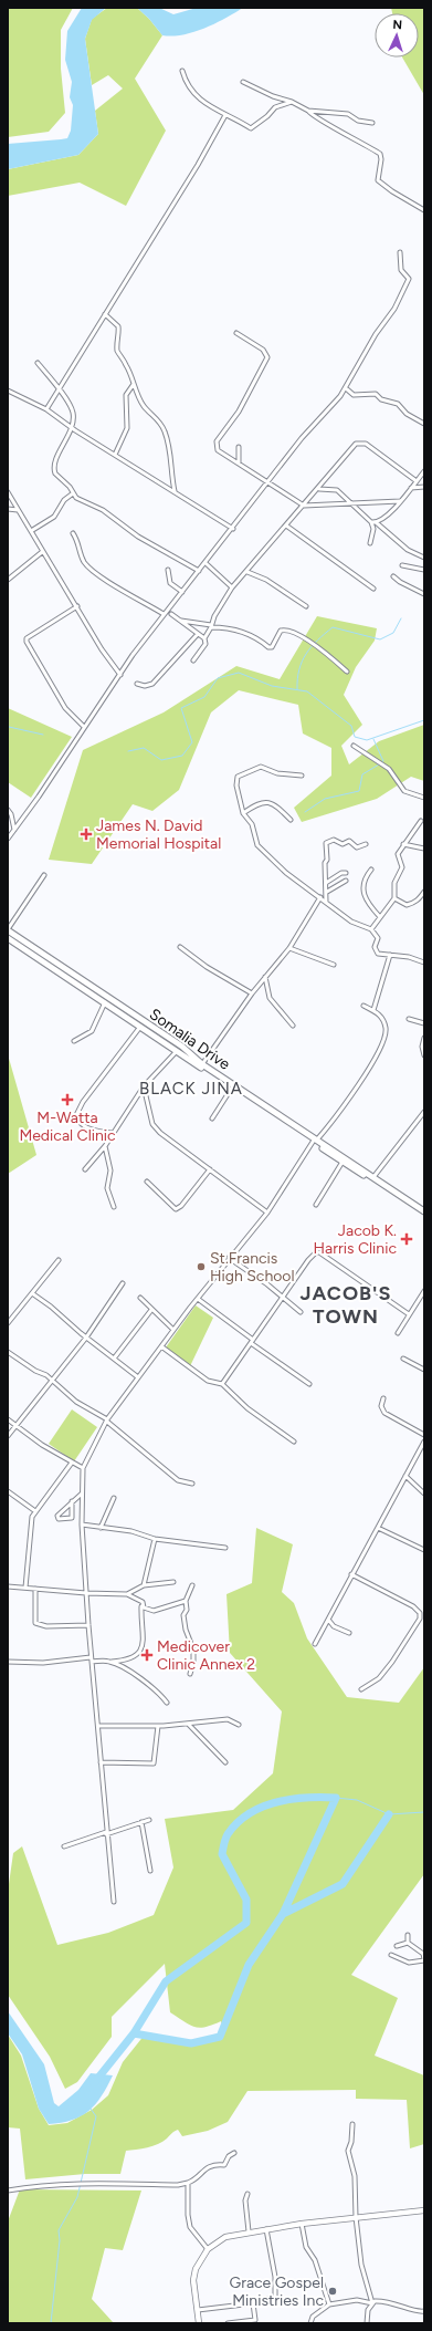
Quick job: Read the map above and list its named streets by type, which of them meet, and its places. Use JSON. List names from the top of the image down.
{
  "streets": {
    "main road": ["Somalia Drive"]
  },
  "districts": ["BLACK JINA", "JACOB'S TOWN"],
  "places": {
    "health": [
      "James N. David Memorial Hospital",
      "M-Watta Medical Clinic",
      "Jacob K. Harris Clinic",
      "Medicover Clinic Annex 2"
    ],
    "other": ["St.Francis High School", "Grace Gospel Ministries Inc"]
  },
  "north": "top"
}
